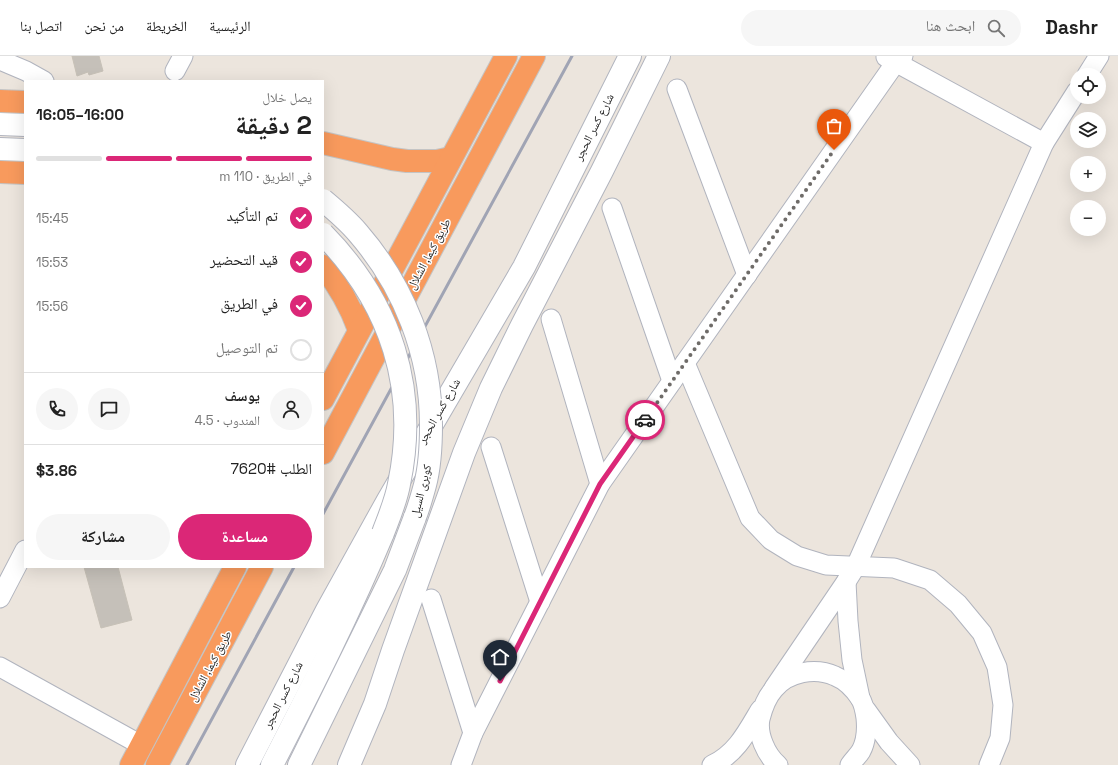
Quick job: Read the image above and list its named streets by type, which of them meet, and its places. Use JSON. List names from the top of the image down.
{
  "streets": {
    "highway": ["طريق كيما, الشلال"],
    "main road": ["شارع كسر الحجر", "كوبرى السيل"]
  },
  "page": {
    "header": "Dashr",
    "search": "ابحث هنا",
    "nav": [
      "الرئيسية",
      "الخريطة",
      "من نحن",
      "اتصل بنا"
    ],
    "map_buttons": ["+", "−"],
    "heading": ["2 دقيقة", "يصل خلال", "16:00–16:05"],
    "panel": [
      "يوسف",
      "المندوب · 4.5",
      "الطلب #7620",
      "$3.86"
    ],
    "bar": "في الطريق · 110 m",
    "list": [
      ["تم التأكيد", "15:45"],
      ["قيد التحضير", "15:53"],
      ["في الطريق", "15:56"],
      "تم التوصيل"
    ],
    "buttons": ["مساعدة", "مشاركة"]
  }
}
